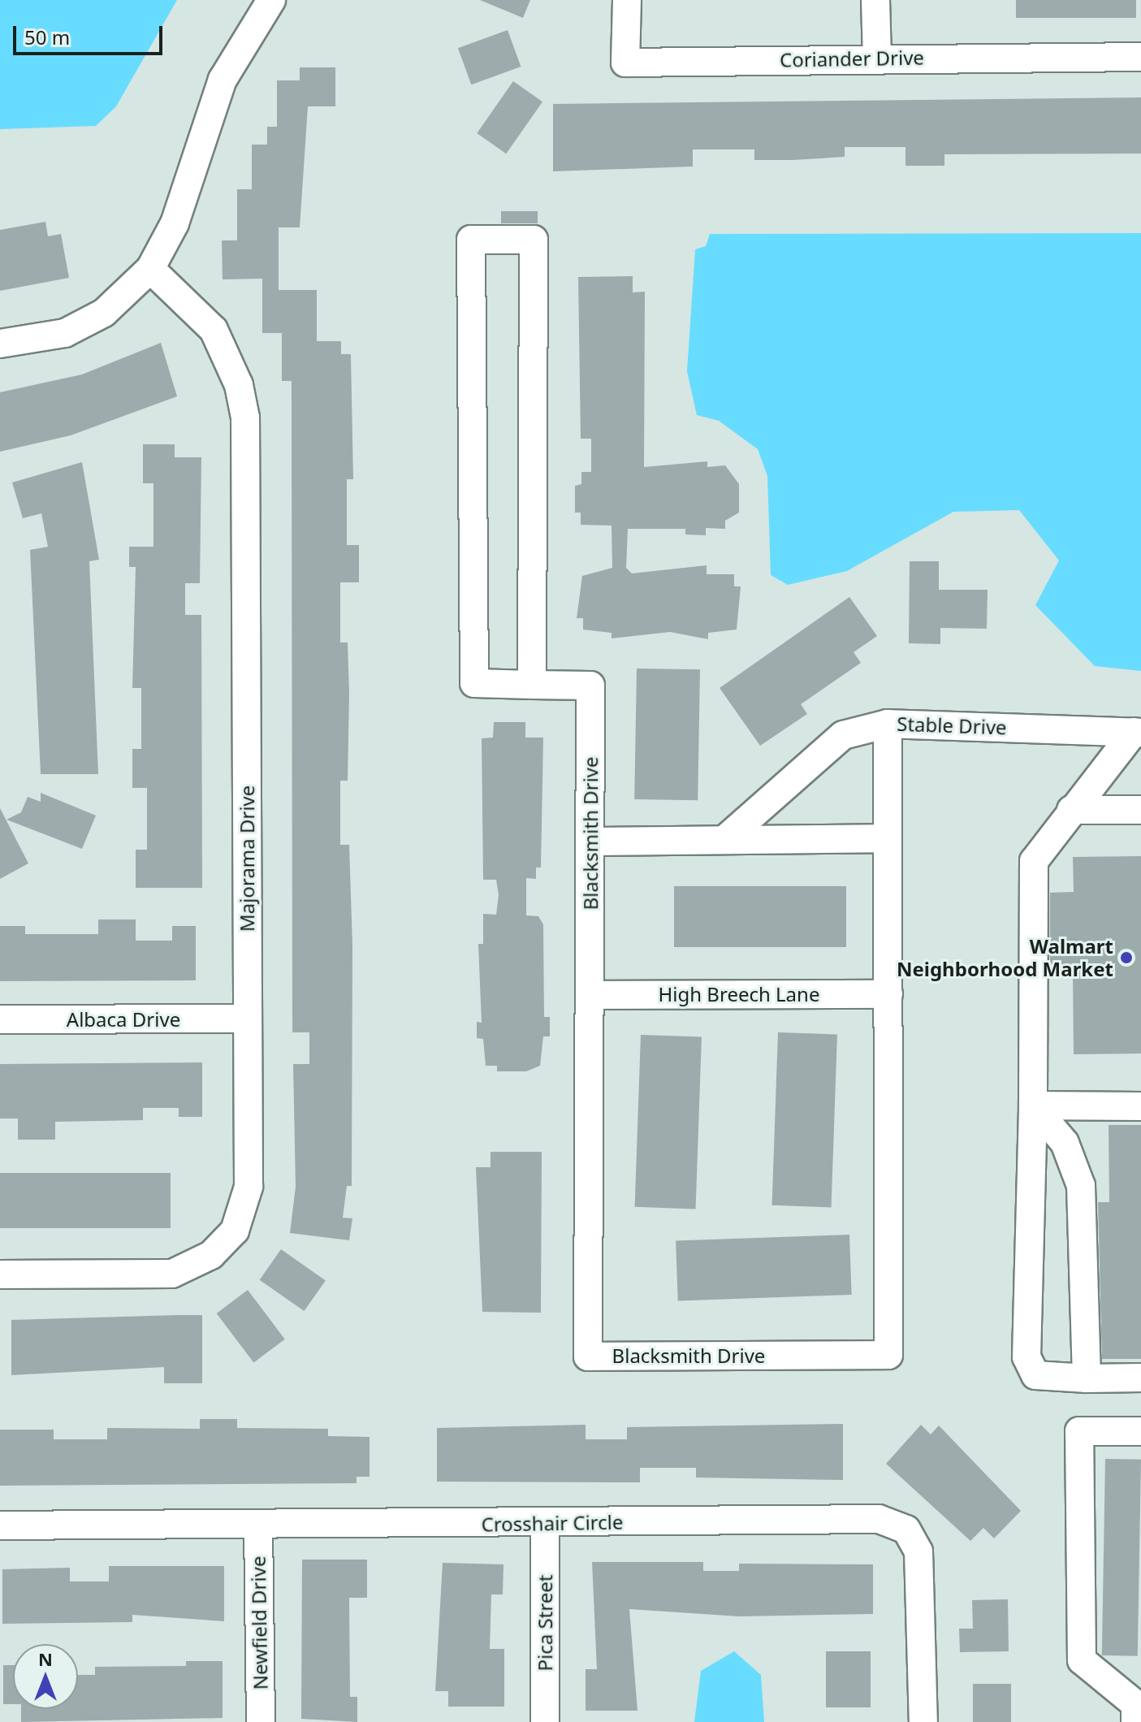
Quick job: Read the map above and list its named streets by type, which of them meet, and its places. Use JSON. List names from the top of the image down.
{
  "streets": {
    "street": [
      "Coriander Drive",
      "Stable Drive",
      "Blacksmith Drive",
      "Majorama Drive",
      "High Breech Lane",
      "Albaca Drive",
      "Crosshair Circle",
      "Newfield Drive",
      "Pica Street"
    ]
  },
  "crossings": [
    ["Stable Drive", "Blacksmith Drive"],
    ["Blacksmith Drive", "High Breech Lane"],
    ["Majorama Drive", "Albaca Drive"],
    ["Crosshair Circle", "Newfield Drive"],
    ["Crosshair Circle", "Pica Street"]
  ],
  "places": ["Walmart Neighborhood Market"],
  "scale_bar": "50 m",
  "north": "top"
}
